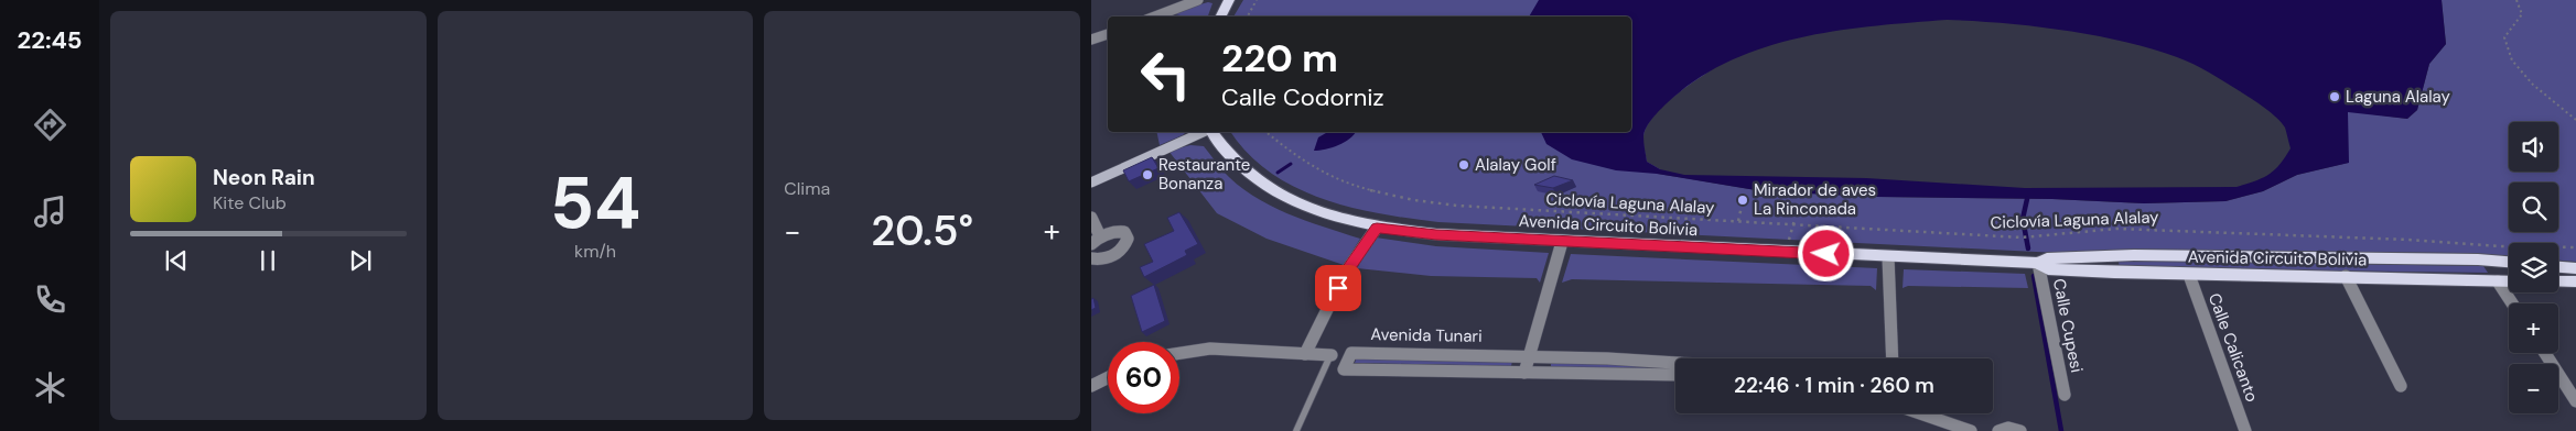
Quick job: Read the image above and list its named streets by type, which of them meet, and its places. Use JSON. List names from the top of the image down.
{
  "streets": {
    "main road": ["Avenida Circuito Bolivia"],
    "street": ["Calle Cupesi", "Avenida Tunari", "Calle Calicanto"],
    "path": ["Ciclovía Laguna Alalay"]
  },
  "crossings": [
    ["Avenida Circuito Bolivia", "Calle Cupesi"],
    ["Avenida Circuito Bolivia", "Calle Calicanto"]
  ],
  "places": [
    "Laguna Alalay",
    "Alalay Golf",
    "Restaurante Bonanza",
    "Mirador de aves La Rinconada"
  ],
  "page": {
    "tabs": "22:45",
    "tile": [
      ["54", "km/h"],
      "Clima"
    ],
    "turn": ["220 m", "Calle Codorniz"],
    "map_buttons": ["+", "−"],
    "song": ["Neon Rain", "Kite Club"],
    "heat": ["−", "20.5°", "+"],
    "limit": "60",
    "trip": "22:46 · 1 min · 260 m"
  }
}
